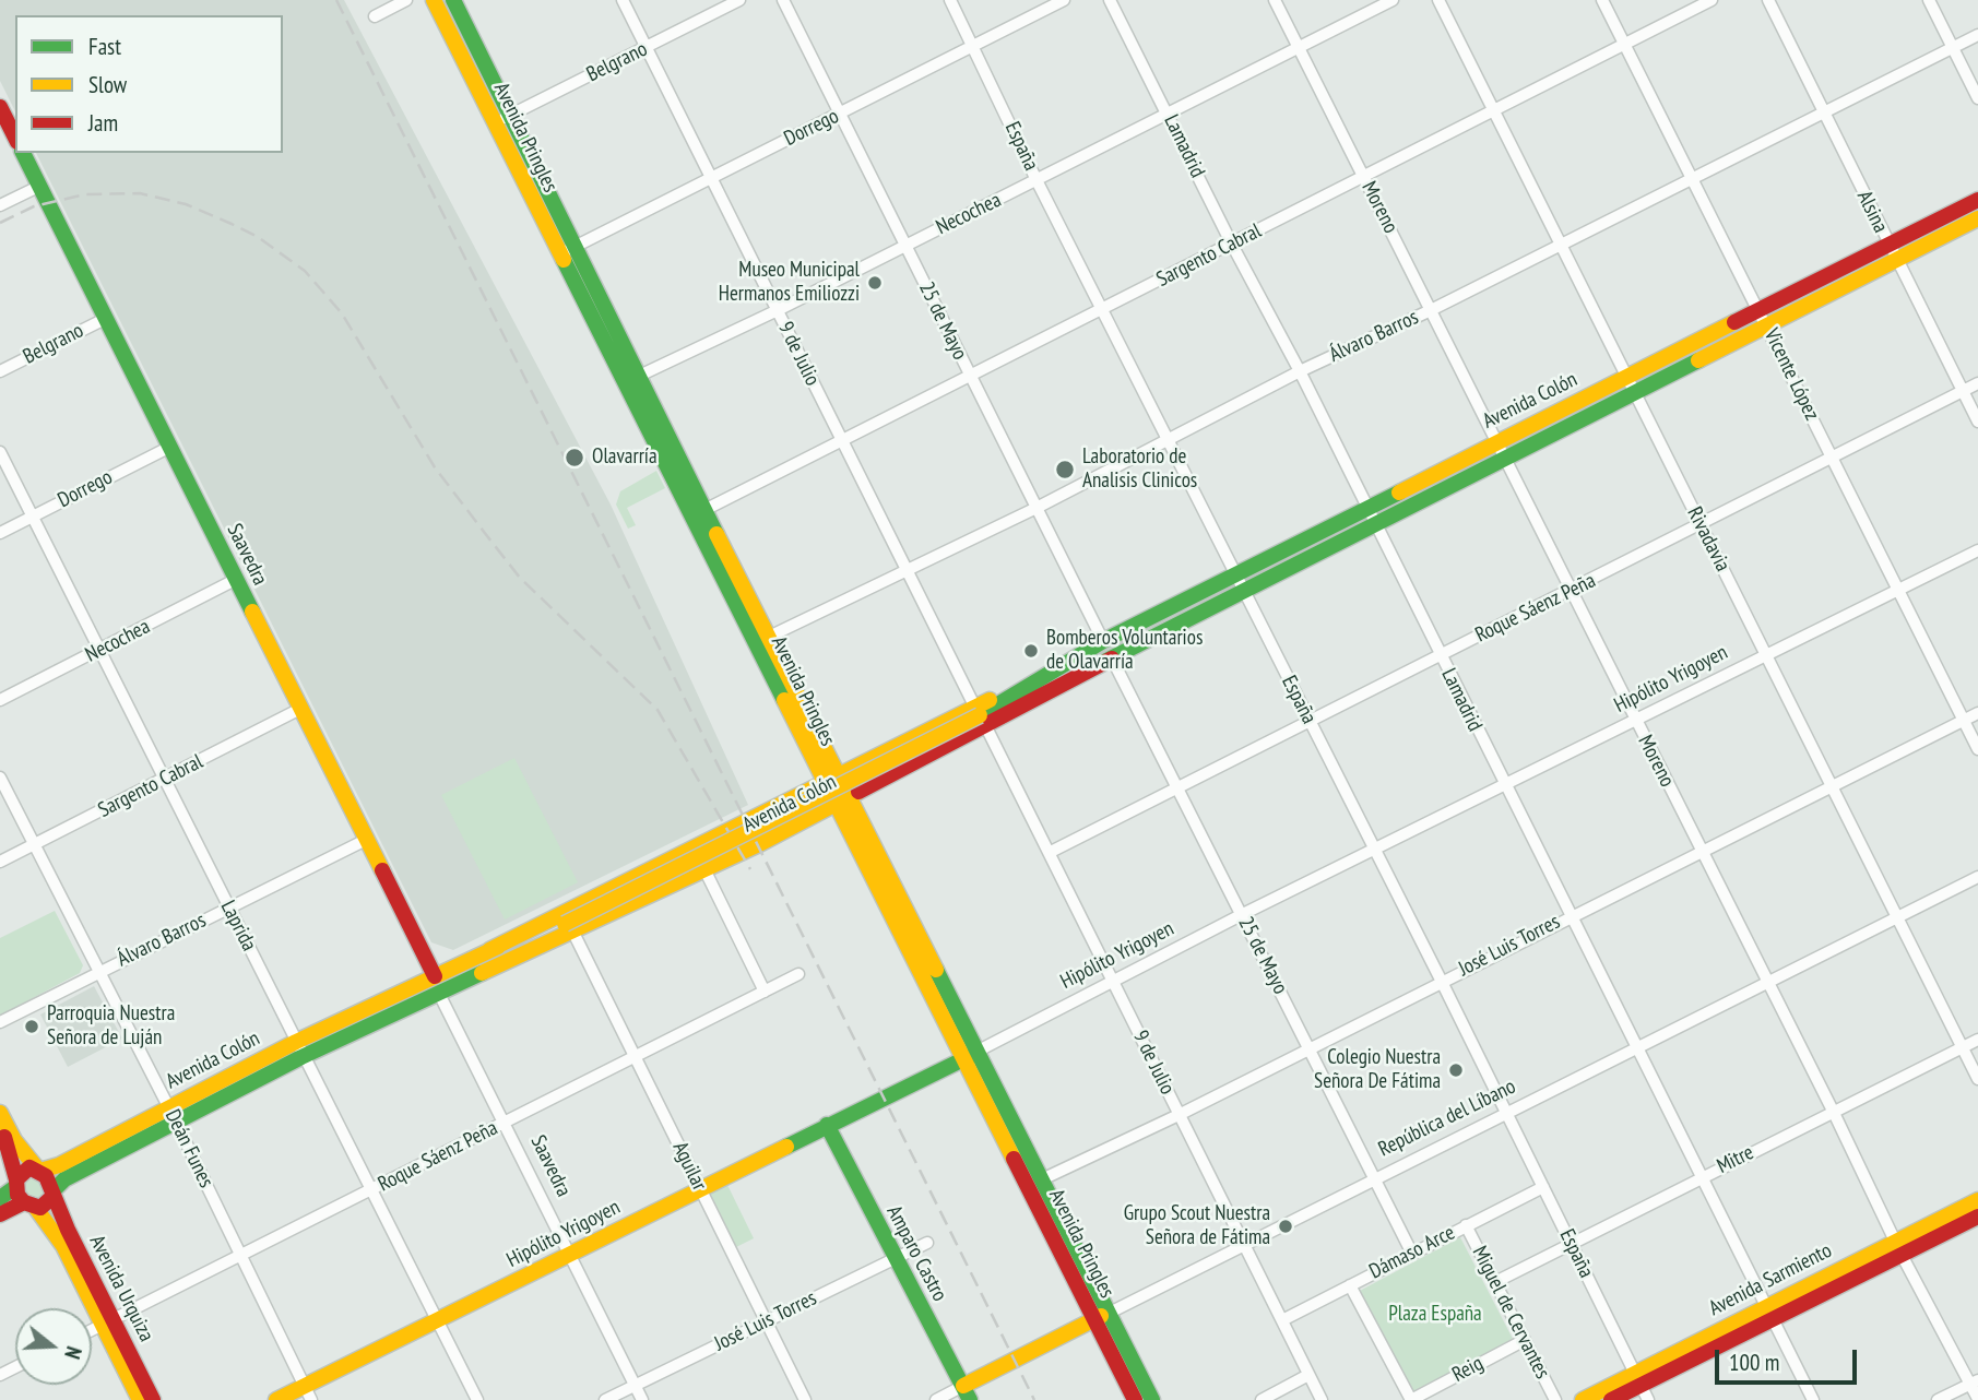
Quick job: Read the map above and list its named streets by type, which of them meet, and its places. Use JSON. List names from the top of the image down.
{
  "streets": {
    "main road": [
      "Avenida Pringles",
      "Avenida Colón",
      "Saavedra",
      "Hipólito Yrigoyen",
      "República del Líbano",
      "Amparo Castro",
      "Avenida Sarmiento",
      "Avenida Urquiza"
    ],
    "street": [
      "Belgrano",
      "Dorrego",
      "España",
      "Lamadrid",
      "Moreno",
      "Alsina",
      "Necochea",
      "Sargento Cabral",
      "25 de Mayo",
      "Álvaro Barros",
      "9 de Julio",
      "Vicente López",
      "Rivadavia",
      "Roque Sáenz Peña",
      "Laprida",
      "José Luis Torres",
      "Deán Funes",
      "Mitre",
      "Aguilar",
      "Dámaso Arce",
      "Miguel de Cervantes",
      "Reig"
    ]
  },
  "crossings": [
    ["Belgrano", "Avenida Pringles"],
    ["Belgrano", "9 de Julio"],
    ["Belgrano", "Saavedra"],
    ["Dorrego", "Avenida Pringles"],
    ["Dorrego", "España"],
    ["Dorrego", "25 de Mayo"],
    ["Dorrego", "9 de Julio"],
    ["Dorrego", "Saavedra"],
    ["Dorrego", "Laprida"],
    ["Avenida Pringles", "Necochea"],
    ["Avenida Pringles", "Sargento Cabral"],
    ["Avenida Pringles", "Álvaro Barros"],
    ["Avenida Pringles", "Avenida Colón"],
    ["Avenida Pringles", "Hipólito Yrigoyen"],
    ["Avenida Pringles", "José Luis Torres"],
    ["Avenida Pringles", "República del Líbano"],
    ["España", "Necochea"],
    ["España", "Sargento Cabral"],
    ["España", "Álvaro Barros"],
    ["España", "Avenida Colón"],
    ["España", "Roque Sáenz Peña"],
    ["España", "Hipólito Yrigoyen"],
    ["España", "José Luis Torres"],
    ["España", "República del Líbano"],
    ["España", "Mitre"],
    ["España", "Dámaso Arce"],
    ["España", "Avenida Sarmiento"],
    ["Lamadrid", "Necochea"],
    ["Lamadrid", "Sargento Cabral"],
    ["Lamadrid", "Álvaro Barros"],
    ["Lamadrid", "Avenida Colón"],
    ["Lamadrid", "Roque Sáenz Peña"],
    ["Lamadrid", "Hipólito Yrigoyen"],
    ["Lamadrid", "José Luis Torres"],
    ["Lamadrid", "República del Líbano"],
    ["Lamadrid", "Mitre"],
    ["Lamadrid", "Avenida Sarmiento"],
    ["Moreno", "Necochea"],
    ["Moreno", "Sargento Cabral"],
    ["Moreno", "Álvaro Barros"],
    ["Moreno", "Avenida Colón"],
    ["Moreno", "Roque Sáenz Peña"],
    ["Moreno", "Hipólito Yrigoyen"],
    ["Moreno", "José Luis Torres"],
    ["Moreno", "República del Líbano"],
    ["Moreno", "Mitre"],
    ["Moreno", "Avenida Sarmiento"],
    ["Alsina", "Álvaro Barros"],
    ["Alsina", "Avenida Colón"],
    ["Alsina", "Roque Sáenz Peña"],
    ["Necochea", "25 de Mayo"],
    ["Necochea", "9 de Julio"],
    ["Necochea", "Saavedra"],
    ["Necochea", "Laprida"],
    ["Sargento Cabral", "25 de Mayo"],
    ["Sargento Cabral", "9 de Julio"],
    ["Sargento Cabral", "Vicente López"],
    ["Sargento Cabral", "Rivadavia"],
    ["Sargento Cabral", "Saavedra"],
    ["Sargento Cabral", "Laprida"],
    ["Sargento Cabral", "Deán Funes"],
    ["25 de Mayo", "Álvaro Barros"],
    ["25 de Mayo", "Avenida Colón"],
    ["25 de Mayo", "Roque Sáenz Peña"],
    ["25 de Mayo", "Hipólito Yrigoyen"],
    ["25 de Mayo", "José Luis Torres"],
    ["25 de Mayo", "República del Líbano"],
    ["25 de Mayo", "Dámaso Arce"],
    ["Álvaro Barros", "9 de Julio"],
    ["Álvaro Barros", "Vicente López"],
    ["Álvaro Barros", "Rivadavia"],
    ["Álvaro Barros", "Saavedra"],
    ["Álvaro Barros", "Laprida"],
    ["Álvaro Barros", "Deán Funes"],
    ["9 de Julio", "Avenida Colón"],
    ["9 de Julio", "Roque Sáenz Peña"],
    ["9 de Julio", "Hipólito Yrigoyen"],
    ["9 de Julio", "José Luis Torres"],
    ["9 de Julio", "República del Líbano"],
    ["9 de Julio", "Dámaso Arce"],
    ["Vicente López", "Avenida Colón"],
    ["Vicente López", "Roque Sáenz Peña"],
    ["Vicente López", "Hipólito Yrigoyen"],
    ["Vicente López", "José Luis Torres"],
    ["Avenida Colón", "Rivadavia"],
    ["Avenida Colón", "Saavedra"],
    ["Avenida Colón", "Laprida"],
    ["Avenida Colón", "Deán Funes"],
    ["Avenida Colón", "Aguilar"],
    ["Avenida Colón", "Avenida Urquiza"],
    ["Rivadavia", "Roque Sáenz Peña"],
    ["Rivadavia", "Hipólito Yrigoyen"],
    ["Rivadavia", "José Luis Torres"],
    ["Rivadavia", "República del Líbano"],
    ["Rivadavia", "Mitre"],
    ["Saavedra", "Roque Sáenz Peña"],
    ["Saavedra", "Hipólito Yrigoyen"],
    ["Saavedra", "José Luis Torres"],
    ["Roque Sáenz Peña", "Laprida"],
    ["Roque Sáenz Peña", "Deán Funes"],
    ["Roque Sáenz Peña", "Aguilar"],
    ["Roque Sáenz Peña", "Avenida Urquiza"],
    ["Hipólito Yrigoyen", "Laprida"],
    ["Hipólito Yrigoyen", "Deán Funes"],
    ["Hipólito Yrigoyen", "Aguilar"],
    ["Hipólito Yrigoyen", "Amparo Castro"],
    ["José Luis Torres", "Aguilar"],
    ["José Luis Torres", "Amparo Castro"],
    ["República del Líbano", "Amparo Castro"],
    ["Mitre", "Miguel de Cervantes"],
    ["Dámaso Arce", "Miguel de Cervantes"],
    ["Miguel de Cervantes", "Reig"]
  ],
  "parks": ["Plaza España"],
  "places": [
    "Museo Municipal Hermanos Emiliozzi",
    "Olavarría",
    "Laboratorio de Analisis Clinicos",
    "Bomberos Voluntarios de Olavarría",
    "Parroquia Nuestra Señora de Luján",
    "Colegio Nuestra Señora De Fátima",
    "Grupo Scout Nuestra Señora de Fátima"
  ],
  "legend": ["Fast", "Slow", "Jam"],
  "scale_bar": "100 m",
  "north": "right"
}
